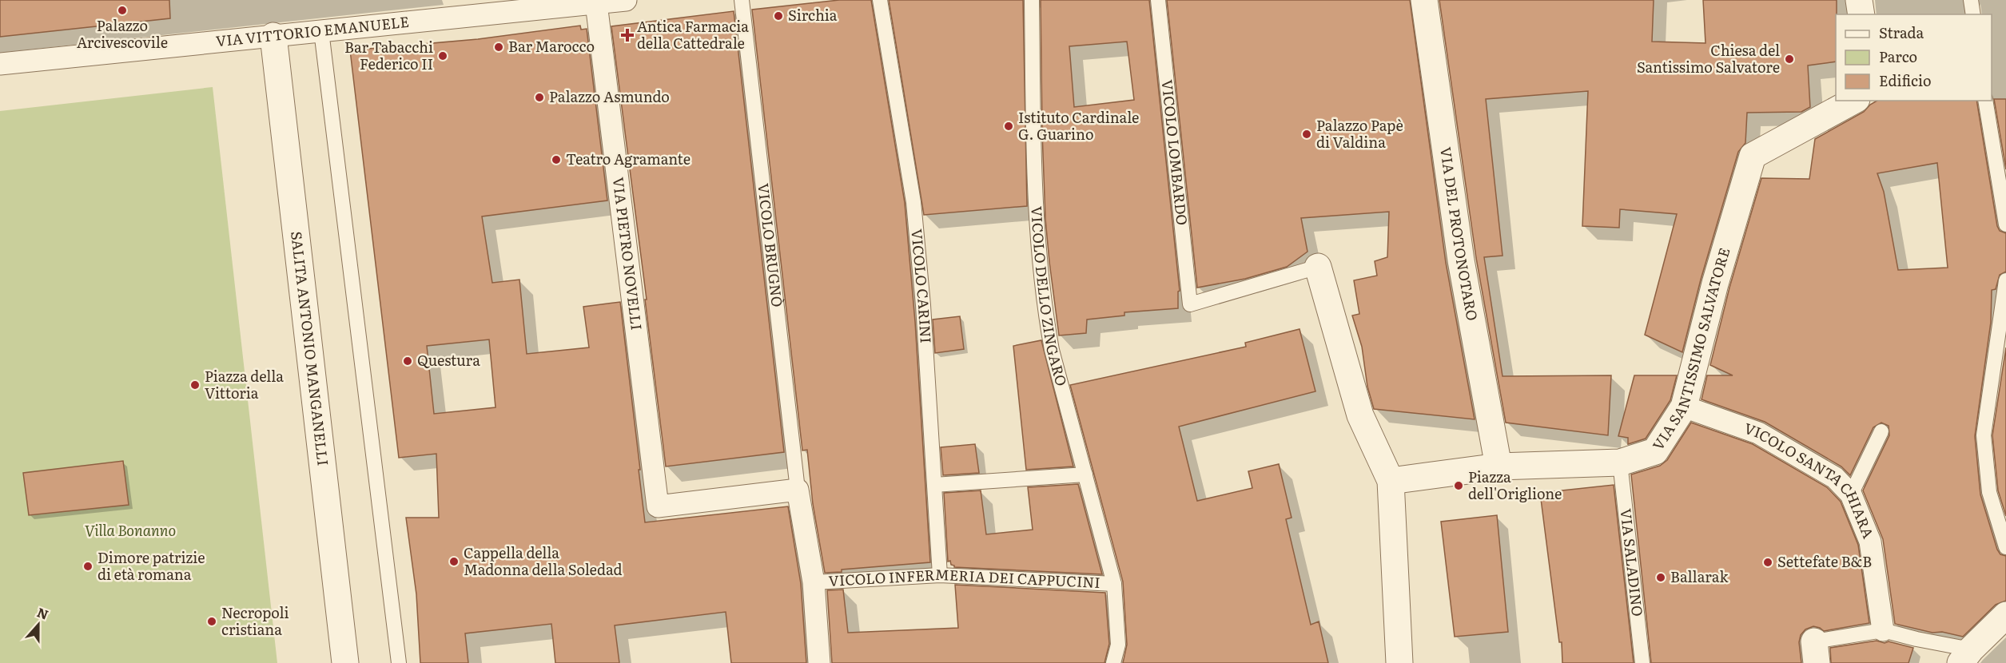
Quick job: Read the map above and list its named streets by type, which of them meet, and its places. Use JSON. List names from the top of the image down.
{
  "streets": {
    "street": [
      "VIA VITTORIO EMANUELE",
      "VIA DEL PROTONOTARO",
      "VIA PIETRO NOVELLI",
      "VIA SANTISSIMO SALVATORE",
      "SALITA ANTONIO MANGANELLI",
      "VICOLO SANTA CHIARA"
    ],
    "lane": [
      "VICOLO LOMBARDO",
      "VICOLO BRUGNÒ",
      "VICOLO CARINI",
      "VICOLO DELLO ZINGARO",
      "VIA SALADINO",
      "VICOLO INFERMERIA DEI CAPPUCINI"
    ]
  },
  "crossings": [
    ["VIA VITTORIO EMANUELE", "VIA PIETRO NOVELLI"],
    ["VIA VITTORIO EMANUELE", "SALITA ANTONIO MANGANELLI"],
    ["VIA DEL PROTONOTARO", "VIA SANTISSIMO SALVATORE"],
    ["VICOLO BRUGNÒ", "VIA PIETRO NOVELLI"],
    ["VICOLO CARINI", "VICOLO INFERMERIA DEI CAPPUCINI"],
    ["VICOLO DELLO ZINGARO", "VICOLO INFERMERIA DEI CAPPUCINI"],
    ["VIA SANTISSIMO SALVATORE", "VICOLO SANTA CHIARA"],
    ["VIA SANTISSIMO SALVATORE", "VIA SALADINO"]
  ],
  "parks": ["Villa Bonanno"],
  "places": {
    "other": [
      "Palazzo Arcivescovile",
      "Sirchia",
      "Bar Marocco",
      "Bar Tabacchi Federico II",
      "Chiesa del Santissimo Salvatore",
      "Palazzo Asmundo",
      "Istituto Cardinale G. Guarino",
      "Palazzo Papè di Valdina",
      "Teatro Agramante",
      "Questura",
      "Piazza della Vittoria",
      "Piazza dell'Origlione",
      "Cappella della Madonna della Soledad",
      "Settefate B&B",
      "Dimore patrizie di età romana",
      "Ballarak",
      "Necropoli cristiana"
    ],
    "health": ["Antica Farmacia della Cattedrale"]
  },
  "legend": ["Strada", "Parco", "Edificio"],
  "north": "top"
}
